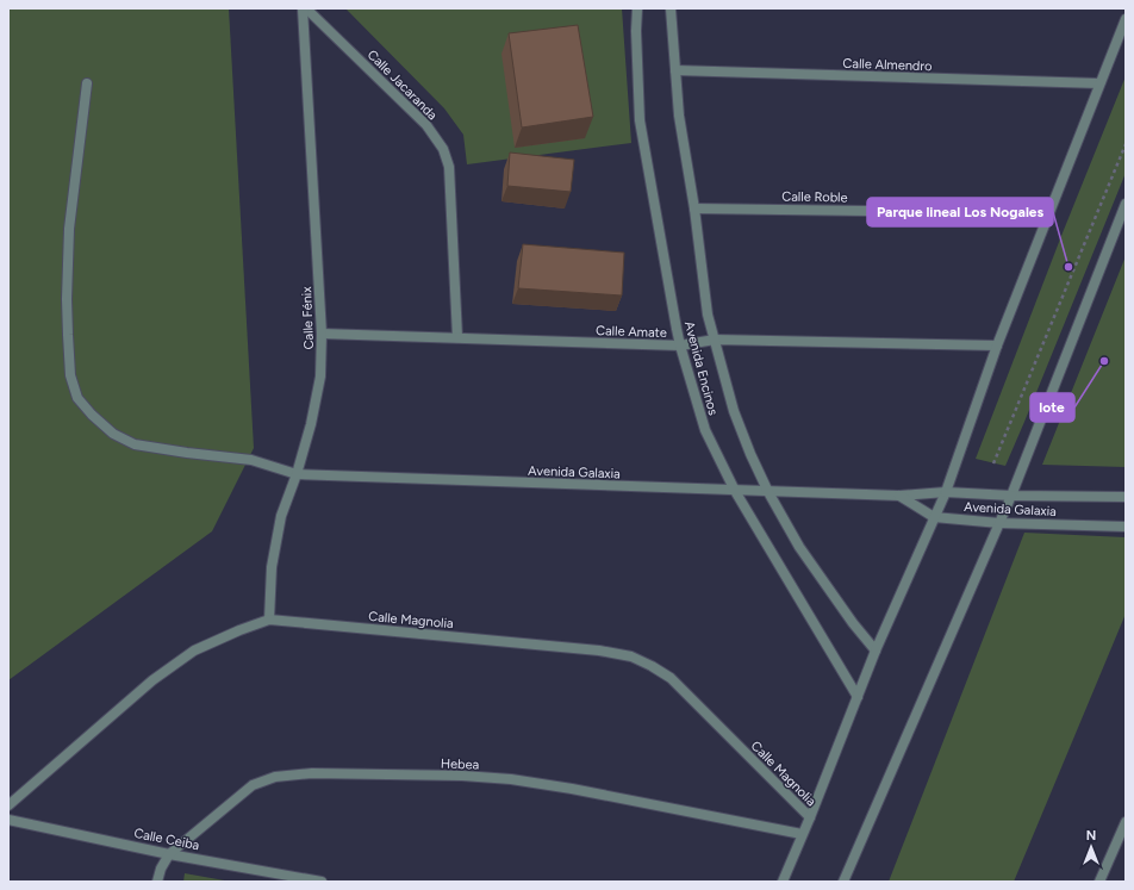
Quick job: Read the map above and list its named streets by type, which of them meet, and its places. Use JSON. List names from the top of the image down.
{
  "streets": {
    "street": [
      "Calle Almendro",
      "Calle Jacaranda",
      "Calle Roble",
      "Calle Fénix",
      "Calle Amate",
      "Avenida Encinos",
      "Avenida Galaxia",
      "Calle Magnolia",
      "Hebea",
      "Calle Ceiba"
    ]
  },
  "crossings": [
    ["Calle Almendro", "Avenida Encinos"],
    ["Calle Jacaranda", "Calle Amate"],
    ["Calle Roble", "Avenida Encinos"],
    ["Calle Fénix", "Calle Amate"],
    ["Calle Fénix", "Avenida Galaxia"],
    ["Calle Fénix", "Calle Magnolia"],
    ["Calle Amate", "Avenida Encinos"],
    ["Avenida Encinos", "Avenida Galaxia"],
    ["Hebea", "Calle Ceiba"]
  ],
  "places": ["Parque lineal Los Nogales", "lote"],
  "north": "top"
}
